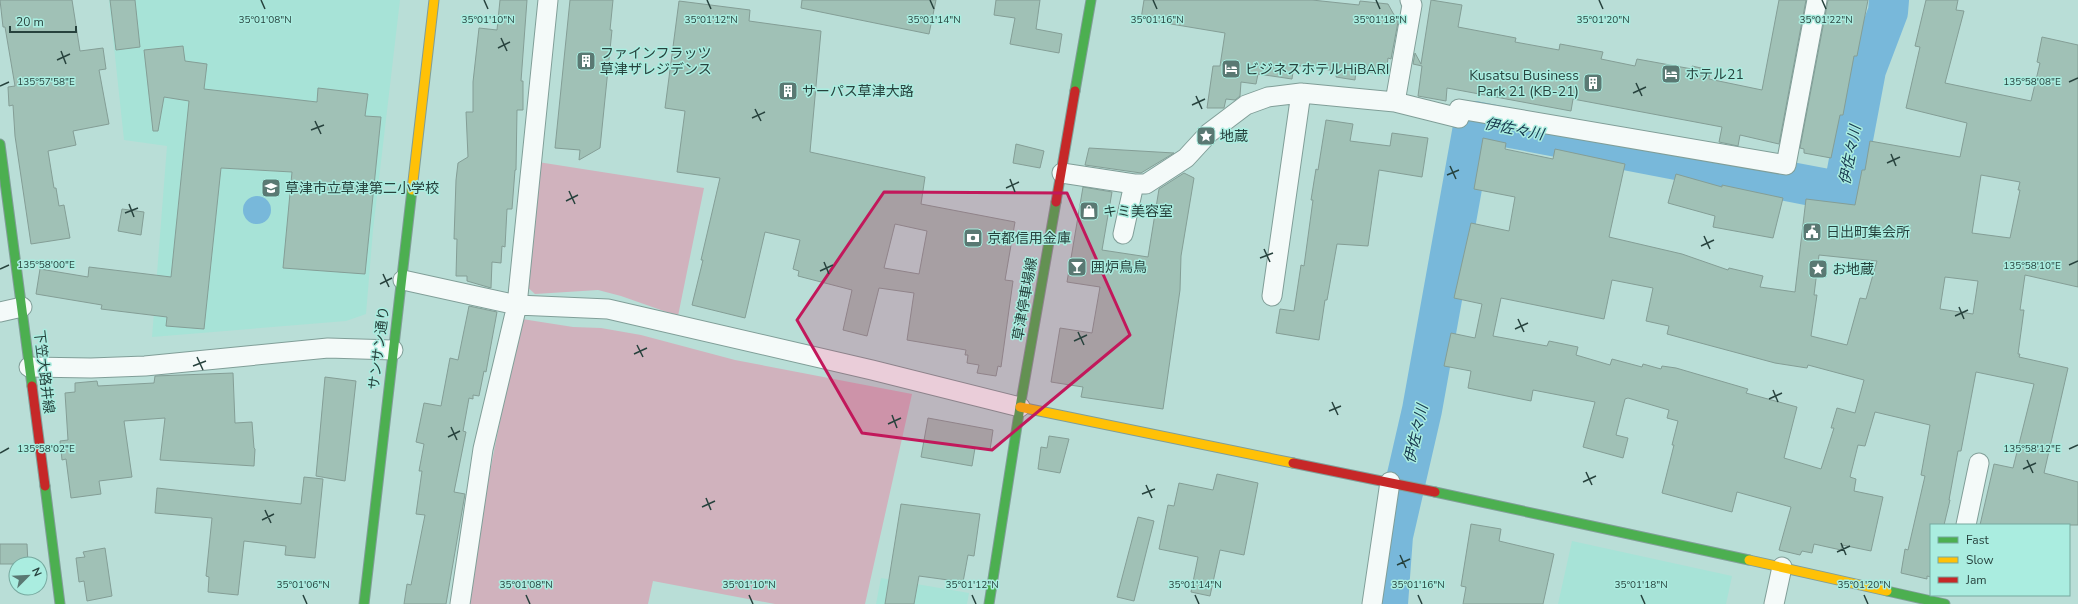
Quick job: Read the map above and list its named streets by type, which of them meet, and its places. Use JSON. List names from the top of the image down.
{
  "streets": {
    "street": ["草津停車場線", "サンサン通り", "下笠大路井線"]
  },
  "water": ["伊佐々川"],
  "places": {
    "building": ["ファインフラッツ 草津ザレジデンス", "Kusatsu Business Park 21 (KB-21)", "サーパス草津大路"],
    "hotel": ["ビジネスホテルHiBARI", "ホテル21"],
    "place": ["地蔵", "お地蔵"],
    "school or university": ["草津市立草津第二小学校"],
    "shop": ["キミ美容室"],
    "public building": ["日出町集会所"],
    "bank": ["京都信用金庫"],
    "bar": ["囲炉鳥鳥"]
  },
  "legend": ["Fast", "Slow", "Jam"],
  "scale_bar": "20 m",
  "north": "top right",
  "coordinates": [
    "35°01'14\"N",
    "35°01'16\"N",
    "35°01'22\"N",
    "35°01'08\"N",
    "35°01'10\"N",
    "35°01'12\"N",
    "35°01'18\"N",
    "35°01'20\"N",
    "135°57'58\"E",
    "135°58'08\"E",
    "135°58'00\"E",
    "135°58'10\"E",
    "135°58'02\"E",
    "135°58'12\"E",
    "35°01'06\"N"
  ]
}
